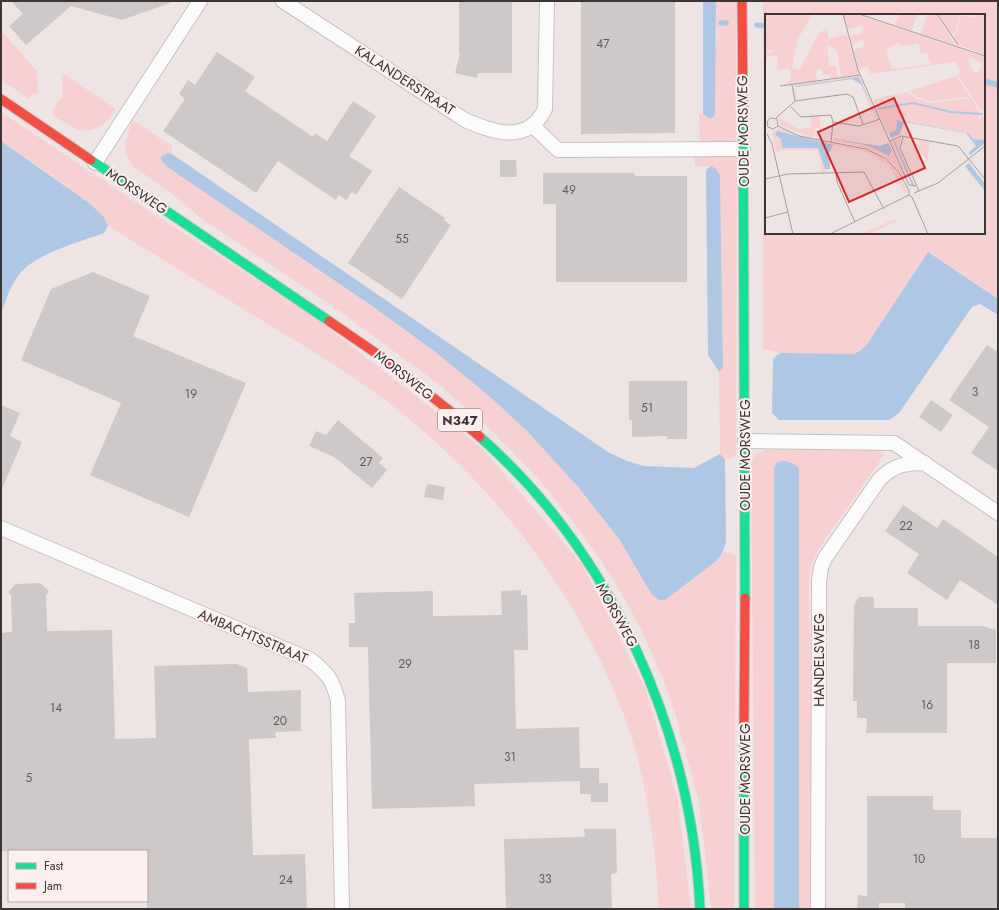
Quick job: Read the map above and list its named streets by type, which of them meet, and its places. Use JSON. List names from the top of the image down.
{
  "streets": {
    "main road": ["OUDE MORSWEG", "MORSWEG", "N347"],
    "street": ["KALANDERSTRAAT", "AMBACHTSSTRAAT", "HANDELSWEG"]
  },
  "house_numbers": [
    "47",
    "49",
    "55",
    "3",
    "19",
    "51",
    "27",
    "22",
    "18",
    "29",
    "16",
    "14",
    "20",
    "31",
    "5",
    "10",
    "33",
    "24"
  ],
  "legend": ["Fast", "Jam"]
}
